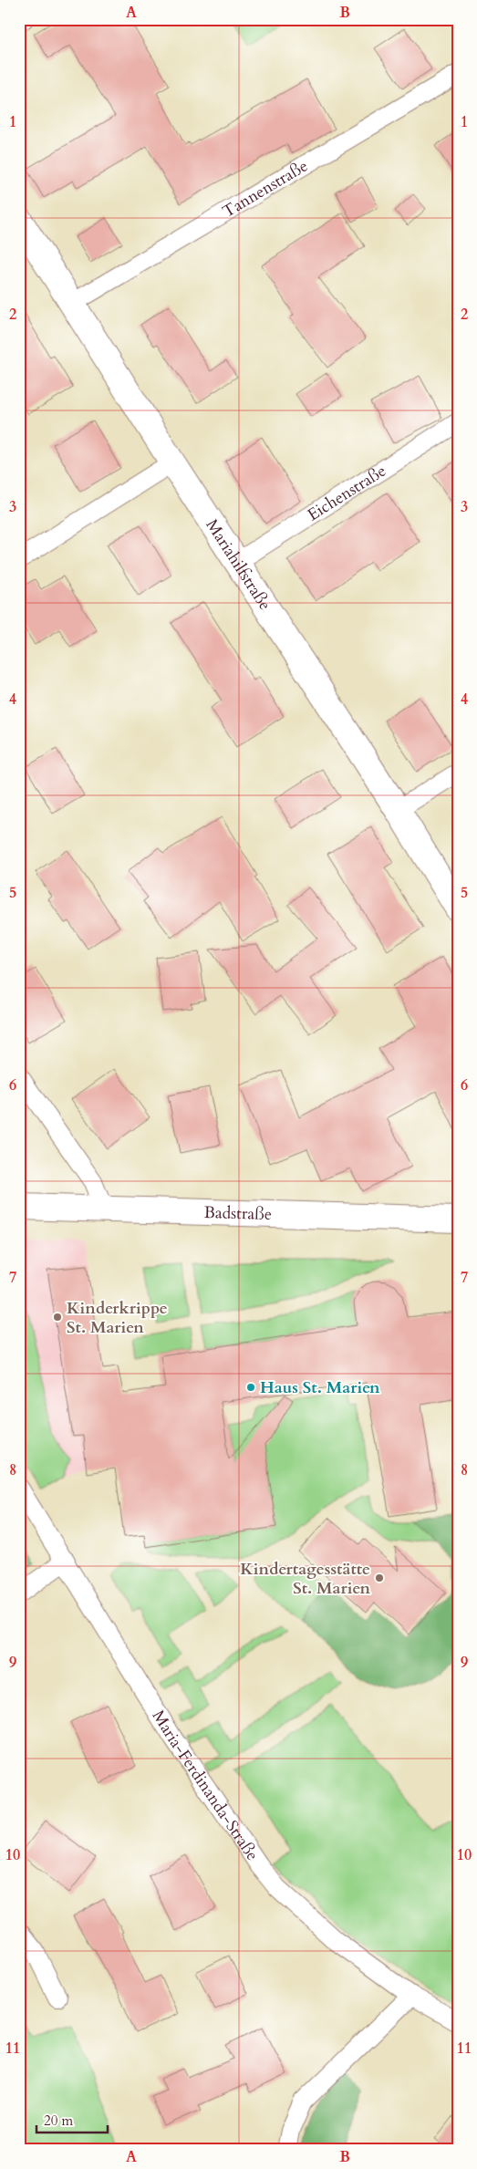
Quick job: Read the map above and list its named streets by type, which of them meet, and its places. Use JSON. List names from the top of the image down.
{
  "streets": {
    "street": [
      "Tannenstraße",
      "Eichenstraße",
      "Mariahilfstraße",
      "Badstraße",
      "Maria-Ferdinanda-Straße"
    ]
  },
  "crossings": [
    ["Tannenstraße", "Mariahilfstraße"],
    ["Eichenstraße", "Mariahilfstraße"]
  ],
  "places": ["Kinderkrippe St. Marien", "Haus St. Marien", "Kindertagesstätte St. Marien"],
  "scale_bar": "20 m",
  "grid": {
    "columns": ["A", "B"],
    "rows": [
      "1",
      "2",
      "3",
      "4",
      "5",
      "6",
      "7",
      "8",
      "9",
      "10",
      "11"
    ]
  }
}
